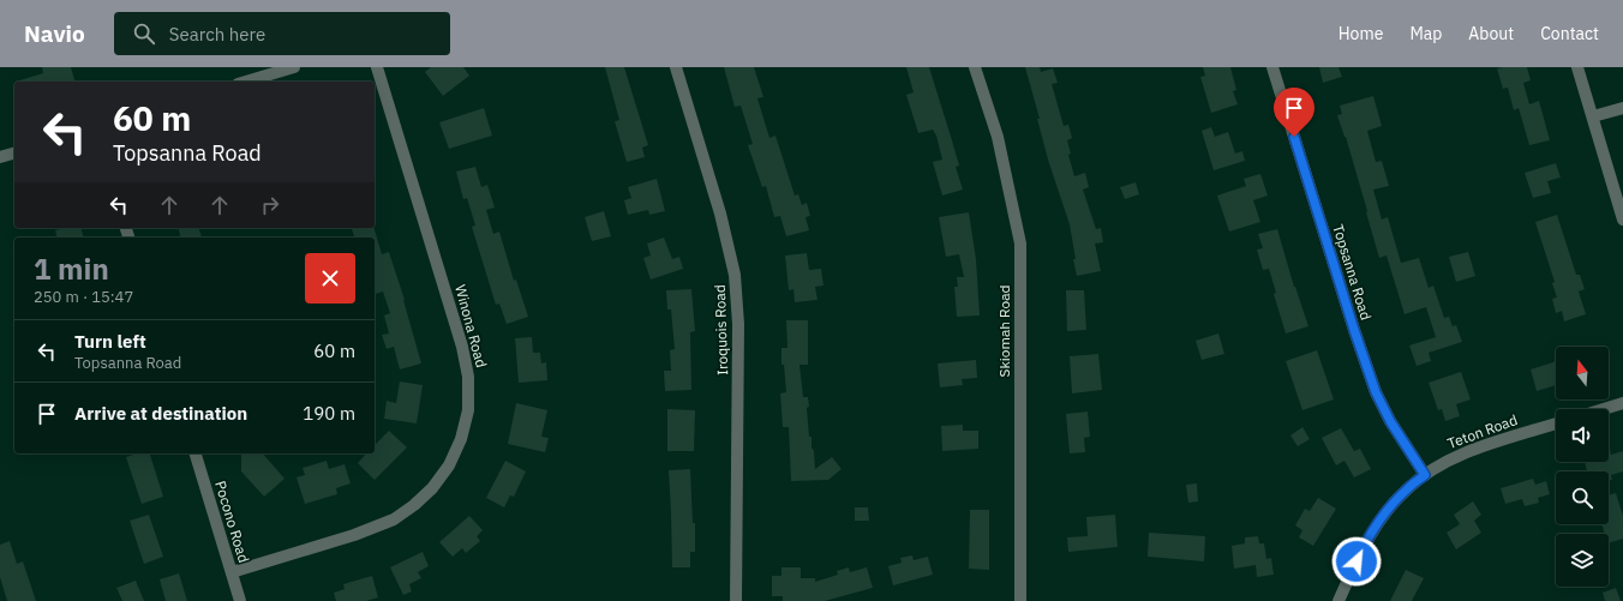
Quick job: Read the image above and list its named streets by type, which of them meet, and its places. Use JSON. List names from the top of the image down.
{
  "streets": {
    "street": [
      "Topsanna Road",
      "Winona Road",
      "Iroquois Road",
      "Skiomah Road",
      "Teton Road",
      "Pocono Road"
    ]
  },
  "crossings": [
    ["Topsanna Road", "Teton Road"],
    ["Winona Road", "Pocono Road"]
  ],
  "north": "top",
  "page": {
    "header": "Navio",
    "search": "Search here",
    "nav": [
      "Home",
      "Map",
      "About",
      "Contact"
    ],
    "turn": ["60 m", "Topsanna Road"],
    "heading": ["1 min", "250 m · 15:47"],
    "list": [
      {
        "name": "Turn left",
        "note": "Topsanna Road",
        "value": "60 m"
      },
      {
        "name": "Arrive at destination",
        "value": "190 m"
      }
    ]
  }
}
